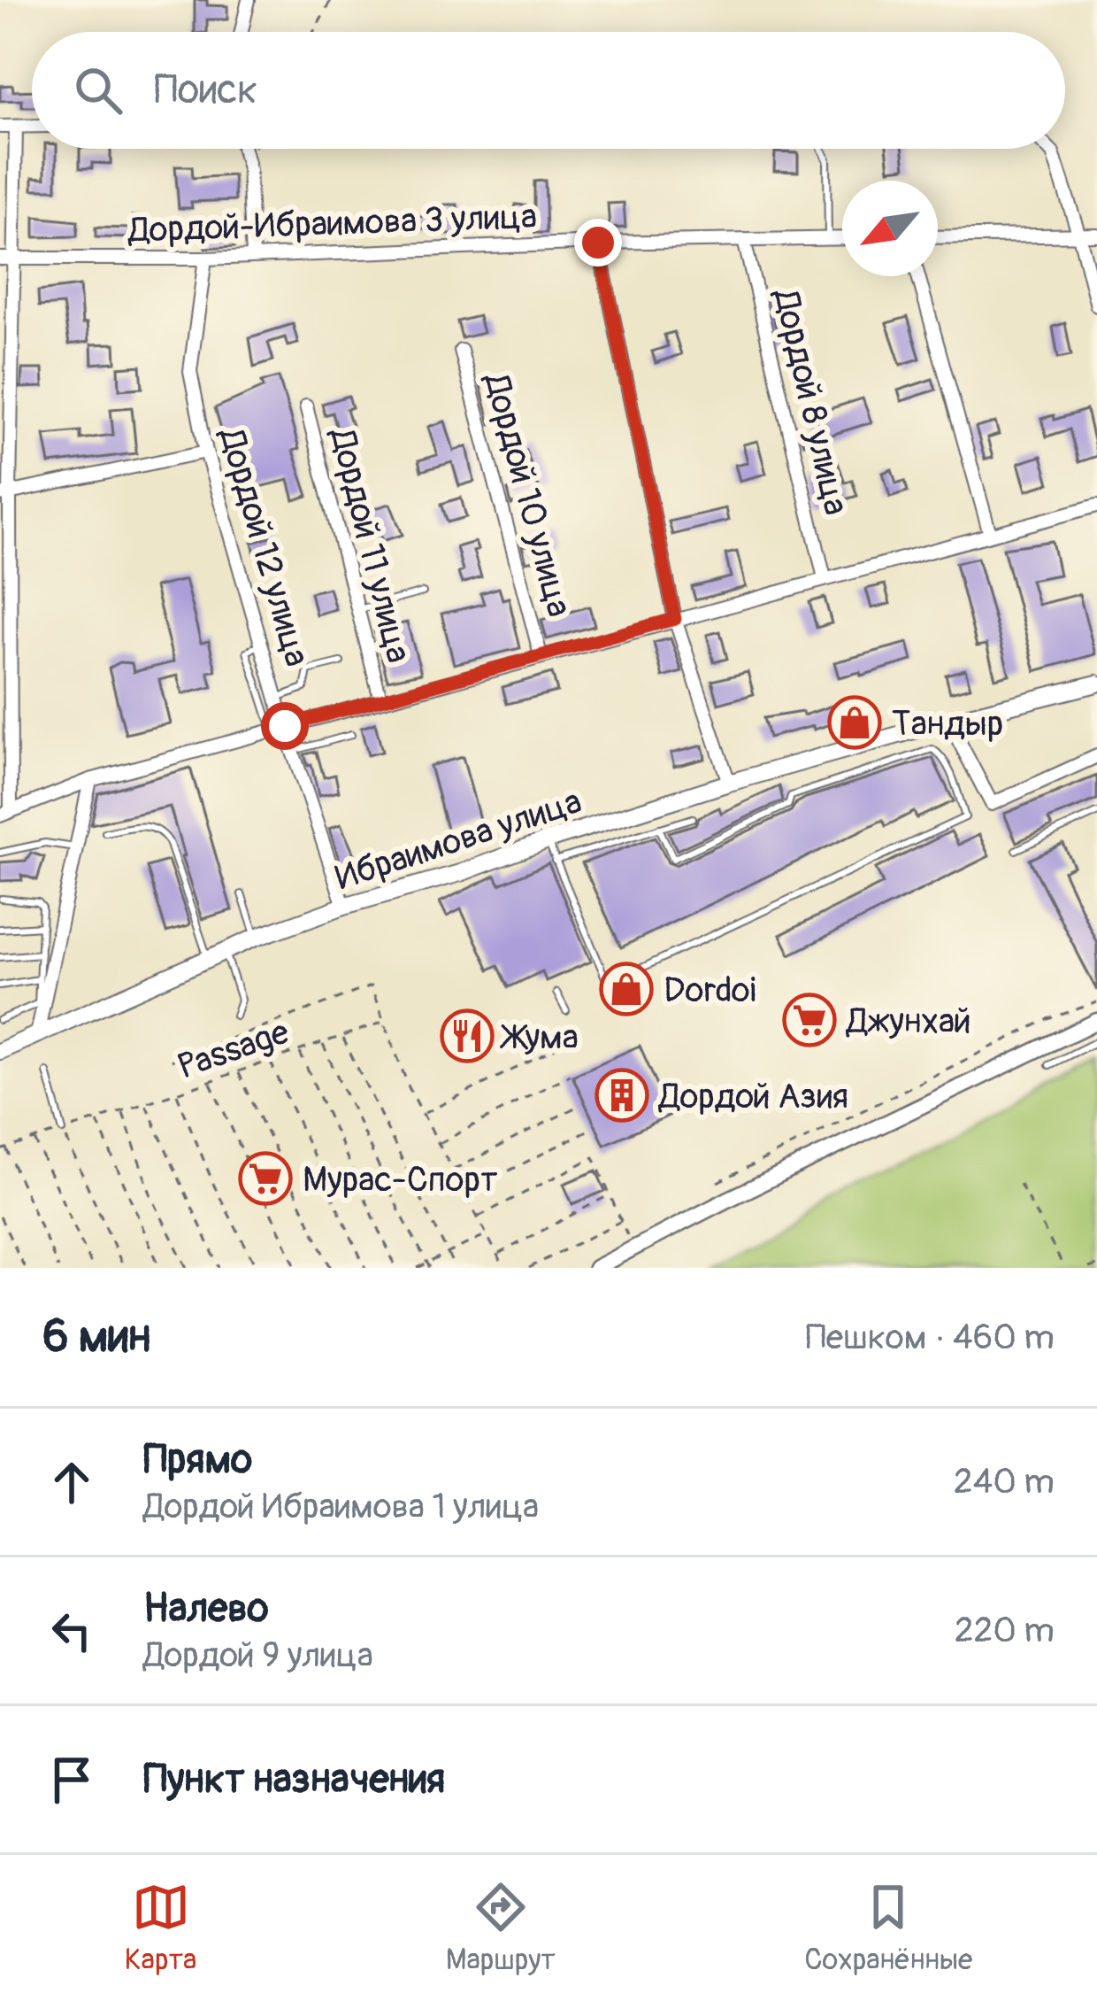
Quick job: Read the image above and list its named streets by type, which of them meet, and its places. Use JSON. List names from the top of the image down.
{
  "streets": {
    "main road": ["Ибраимова улица"],
    "street": [
      "Дордой-Ибраимова 3 улица",
      "Дордой 8 улица",
      "Дордой 10 улица",
      "Дордой 11 улица",
      "Дордой 12 улица"
    ],
    "path": ["Passage"]
  },
  "crossings": [
    ["Дордой-Ибраимова 3 улица", "Дордой 8 улица"],
    ["Дордой-Ибраимова 3 улица", "Дордой 12 улица"],
    ["Дордой 12 улица", "Ибраимова улица"]
  ],
  "places": {
    "shop": ["Тандыр", "Dordoi"],
    "supermarket": ["Джунхай", "Мурас-Спорт"],
    "restaurant": ["Жума"],
    "building": ["Дордой Азия"]
  },
  "north": "bottom left",
  "page": {
    "search": "Поиск",
    "heading": ["6 мин", "Пешком · 460 m"],
    "list": [
      ["Прямо", "Дордой Ибраимова 1 улица", "240 m"],
      ["Налево", "Дордой 9 улица", "220 m"],
      "Пункт назначения"
    ],
    "nav": ["Карта", "Маршрут", "Сохранённые"]
  }
}
